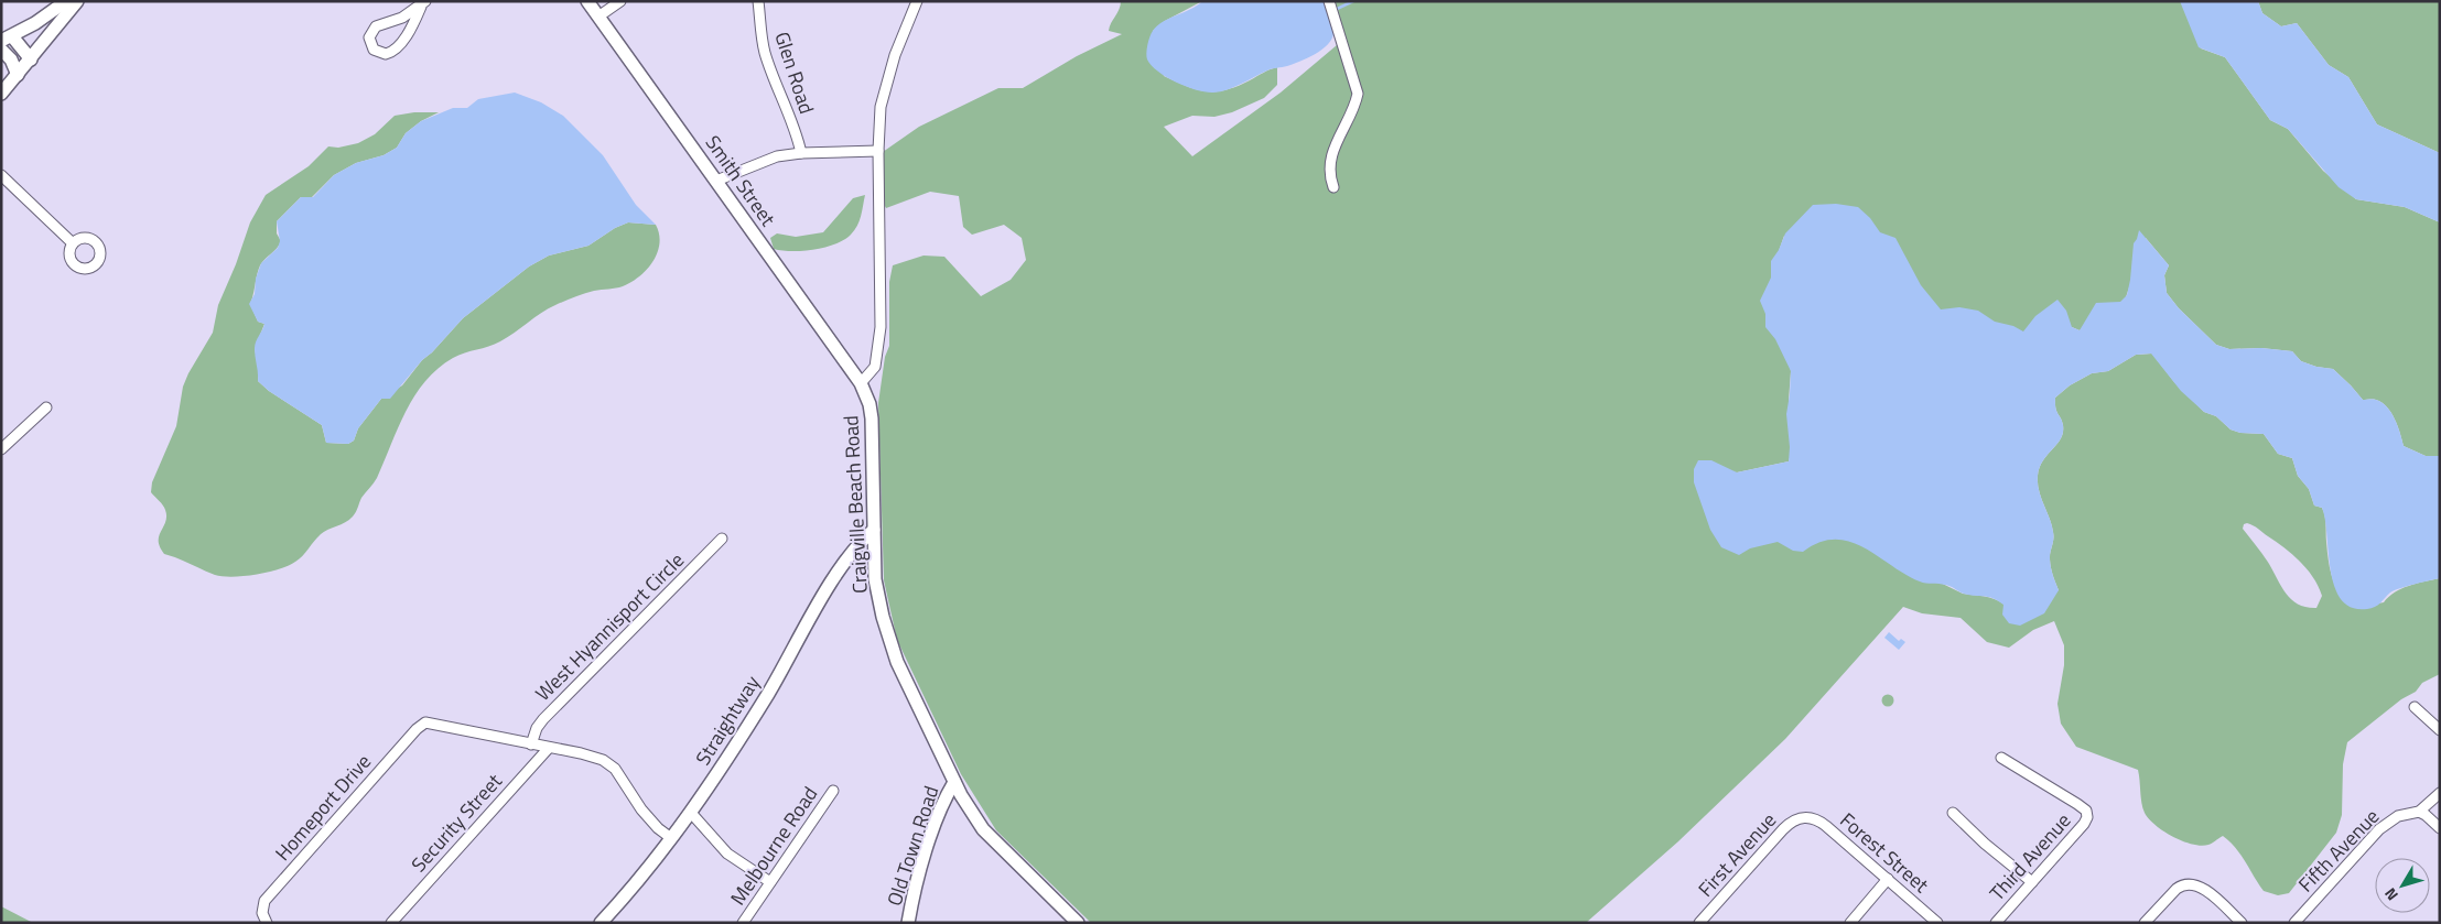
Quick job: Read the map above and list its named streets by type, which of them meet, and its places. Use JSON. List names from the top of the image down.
{
  "streets": {
    "main road": [
      "Smith Street",
      "Craigville Beach Road",
      "Straightway",
      "Old Town Road"
    ],
    "street": [
      "Glen Road",
      "West Hyannisport Circle",
      "Homeport Drive",
      "Security Street",
      "Melbourne Road",
      "Fifth Avenue",
      "Forest Street",
      "First Avenue",
      "Third Avenue"
    ]
  },
  "crossings": [
    ["Smith Street", "Craigville Beach Road"],
    ["Craigville Beach Road", "Straightway"],
    ["Craigville Beach Road", "Old Town Road"],
    ["West Hyannisport Circle", "Homeport Drive"],
    ["Forest Street", "First Avenue"]
  ],
  "north": "bottom left"
}
